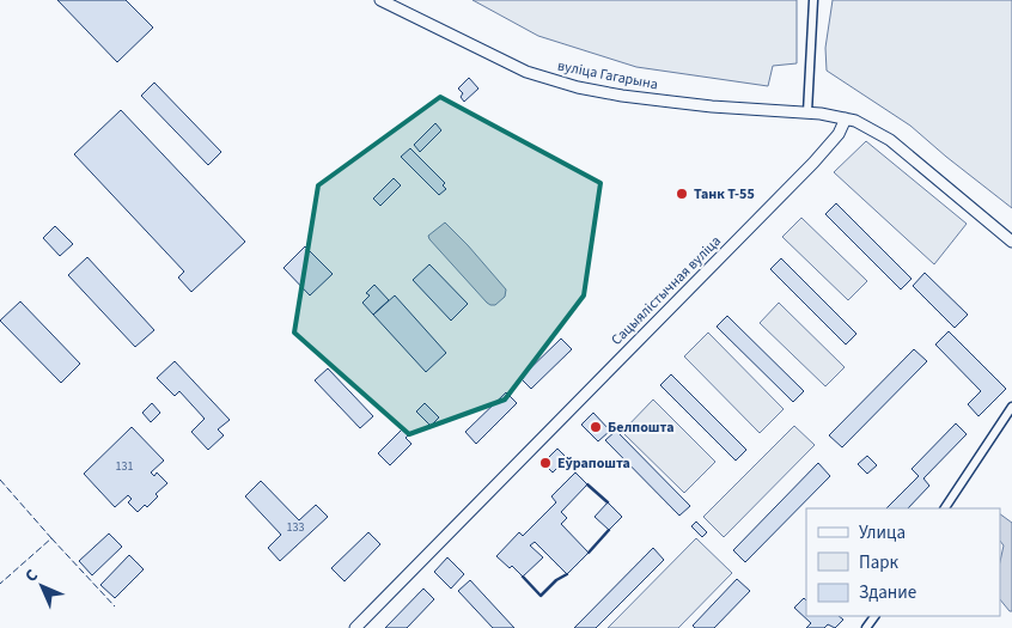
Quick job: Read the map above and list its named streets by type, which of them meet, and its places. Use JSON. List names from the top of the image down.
{
  "streets": {
    "main road": ["вуліца Гагарына", "Сацыялістычная вуліца"]
  },
  "crossings": [
    ["вуліца Гагарына", "Сацыялістычная вуліца"]
  ],
  "places": ["Танк Т-55", "Белпошта", "Еўрапошта"],
  "house_numbers": ["131", "133"],
  "legend": ["Улица", "Парк", "Здание"],
  "north": "top left"
}
